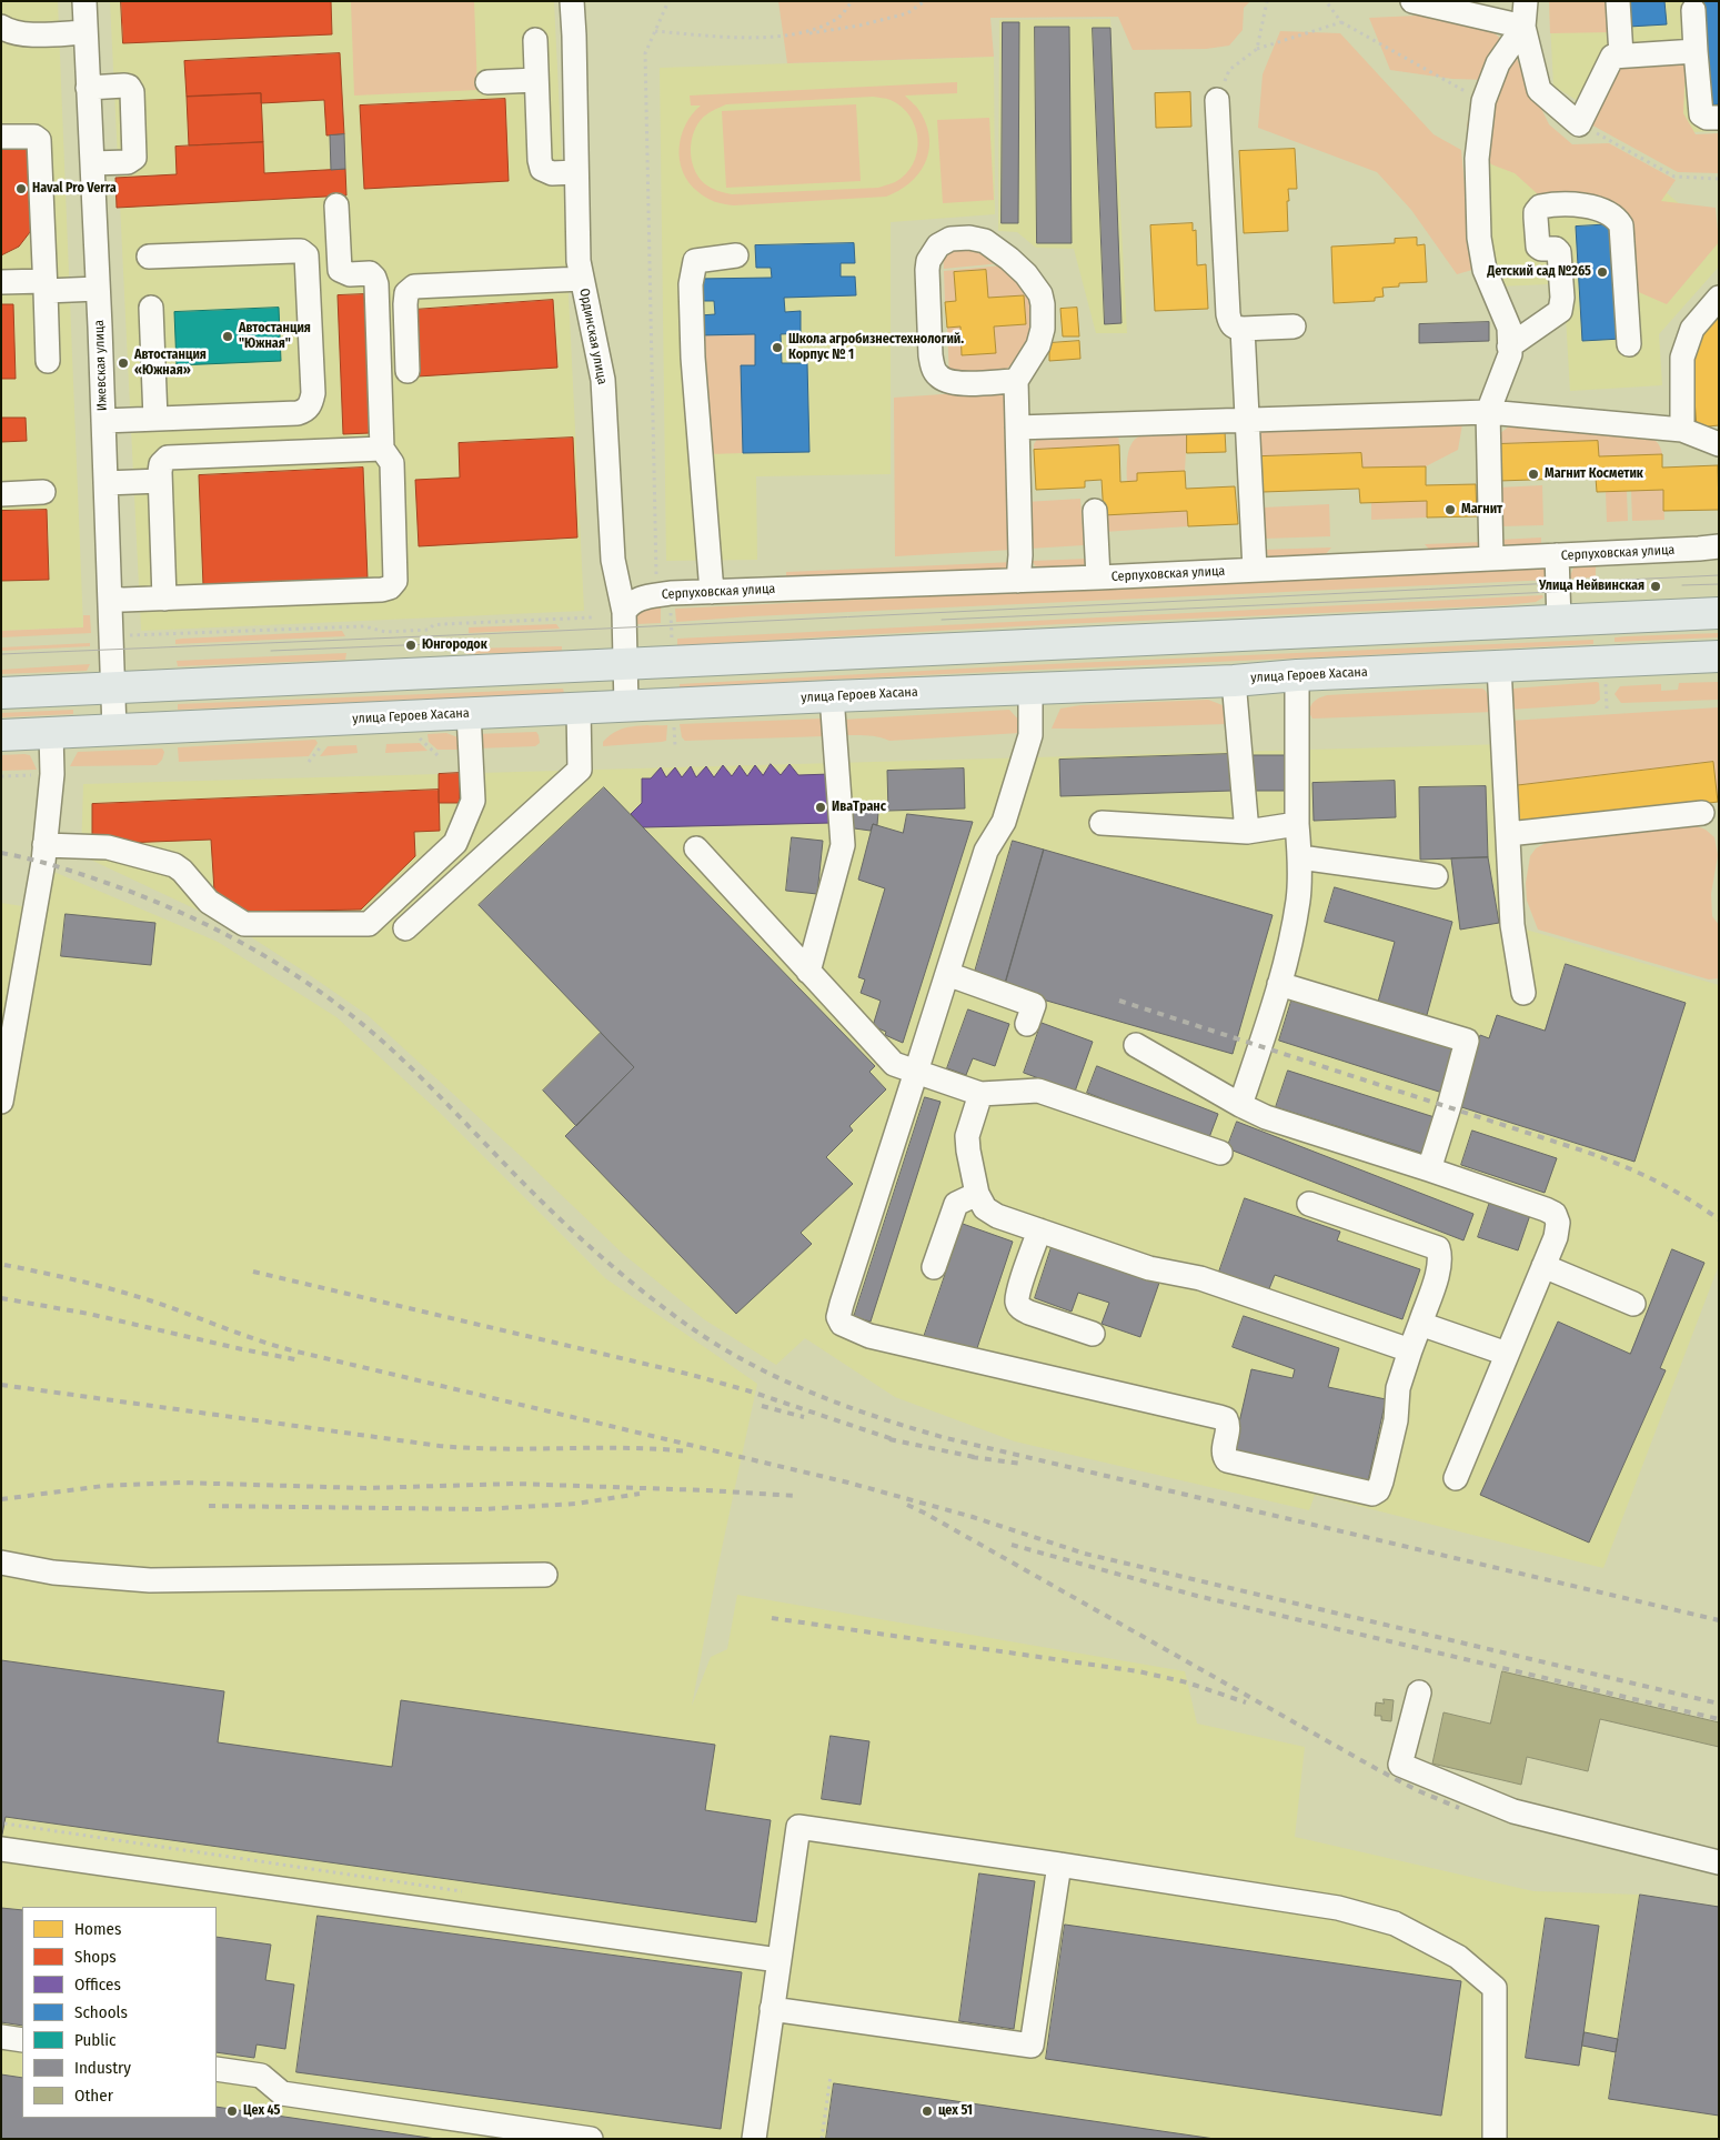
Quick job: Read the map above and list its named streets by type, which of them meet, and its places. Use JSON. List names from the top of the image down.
{
  "streets": {
    "main road": ["улица Героев Хасана"],
    "street": ["Ординская улица", "Ижевская улица", "Серпуховская улица"]
  },
  "crossings": [
    ["Ординская улица", "Серпуховская улица"],
    ["Ординская улица", "улица Героев Хасана"],
    ["Ижевская улица", "улица Героев Хасана"]
  ],
  "places": [
    "Haval Pro Verra",
    "Детский сад №265",
    "Автостанция \"Южная\"",
    "Школа агробизнестехнологий. Корпус № 1",
    "Автостанция «Южная»",
    "Магнит Косметик",
    "Магнит",
    "Улица Нейвинская",
    "Юнгородок",
    "ИваТранс",
    "Цех 45",
    "цех 51"
  ],
  "legend": [
    "Homes",
    "Shops",
    "Offices",
    "Schools",
    "Public",
    "Industry",
    "Other"
  ]
}
